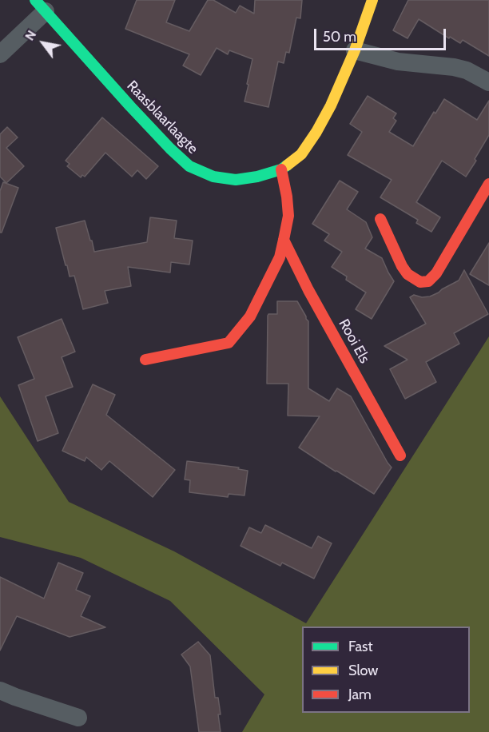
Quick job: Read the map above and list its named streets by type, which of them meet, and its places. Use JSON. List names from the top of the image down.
{
  "streets": {
    "street": ["Raasblaarlaagte", "Rooi Els"]
  },
  "legend": ["Fast", "Slow", "Jam"],
  "scale_bar": "50 m",
  "north": "top left"
}
